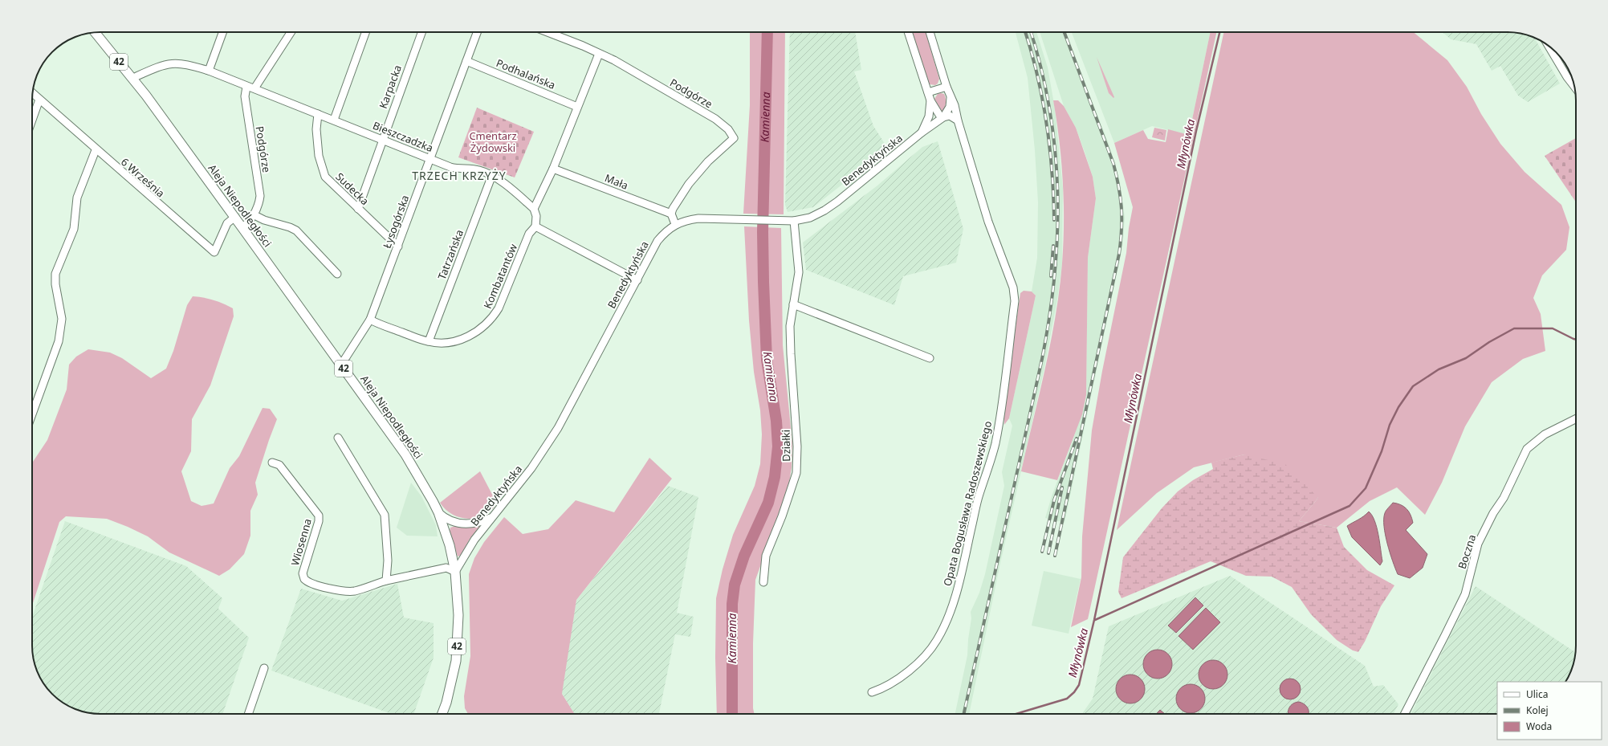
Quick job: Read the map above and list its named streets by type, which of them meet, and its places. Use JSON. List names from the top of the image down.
{
  "streets": {
    "main road": ["42", "Aleja Niepodległości"],
    "street": [
      "Podhalańska",
      "Karpacka",
      "Podgórze",
      "Bieszczadzka",
      "Benedyktyńska",
      "6 Września",
      "Mała",
      "Sudecka",
      "Łysogórska",
      "Tatrzańska",
      "Kombatantów",
      "Działki",
      "Opata Bogusława Radoszewskiego",
      "Wiosenna",
      "Boczna"
    ]
  },
  "crossings": [
    ["42", "Benedyktyńska"],
    ["42", "Aleja Niepodległości"],
    ["Podhalańska", "Łysogórska"],
    ["Karpacka", "Bieszczadzka"],
    ["Karpacka", "Sudecka"],
    ["Podgórze", "Bieszczadzka"],
    ["Podgórze", "Mała"],
    ["Podgórze", "Aleja Niepodległości"],
    ["Bieszczadzka", "Sudecka"],
    ["Bieszczadzka", "Aleja Niepodległości"],
    ["Bieszczadzka", "Łysogórska"],
    ["Bieszczadzka", "Tatrzańska"],
    ["Benedyktyńska", "Aleja Niepodległości"],
    ["Benedyktyńska", "Działki"],
    ["Benedyktyńska", "Opata Bogusława Radoszewskiego"],
    ["6 Września", "Aleja Niepodległości"],
    ["Sudecka", "Łysogórska"],
    ["Aleja Niepodległości", "Łysogórska"],
    ["Łysogórska", "Kombatantów"],
    ["Tatrzańska", "Kombatantów"]
  ],
  "districts": ["TRZECH KRZYŻY"],
  "water": ["Kamienna", "Młynówka"],
  "parks": ["Cmentarz Żydowski"],
  "legend": ["Ulica", "Kolej", "Woda"]
}
